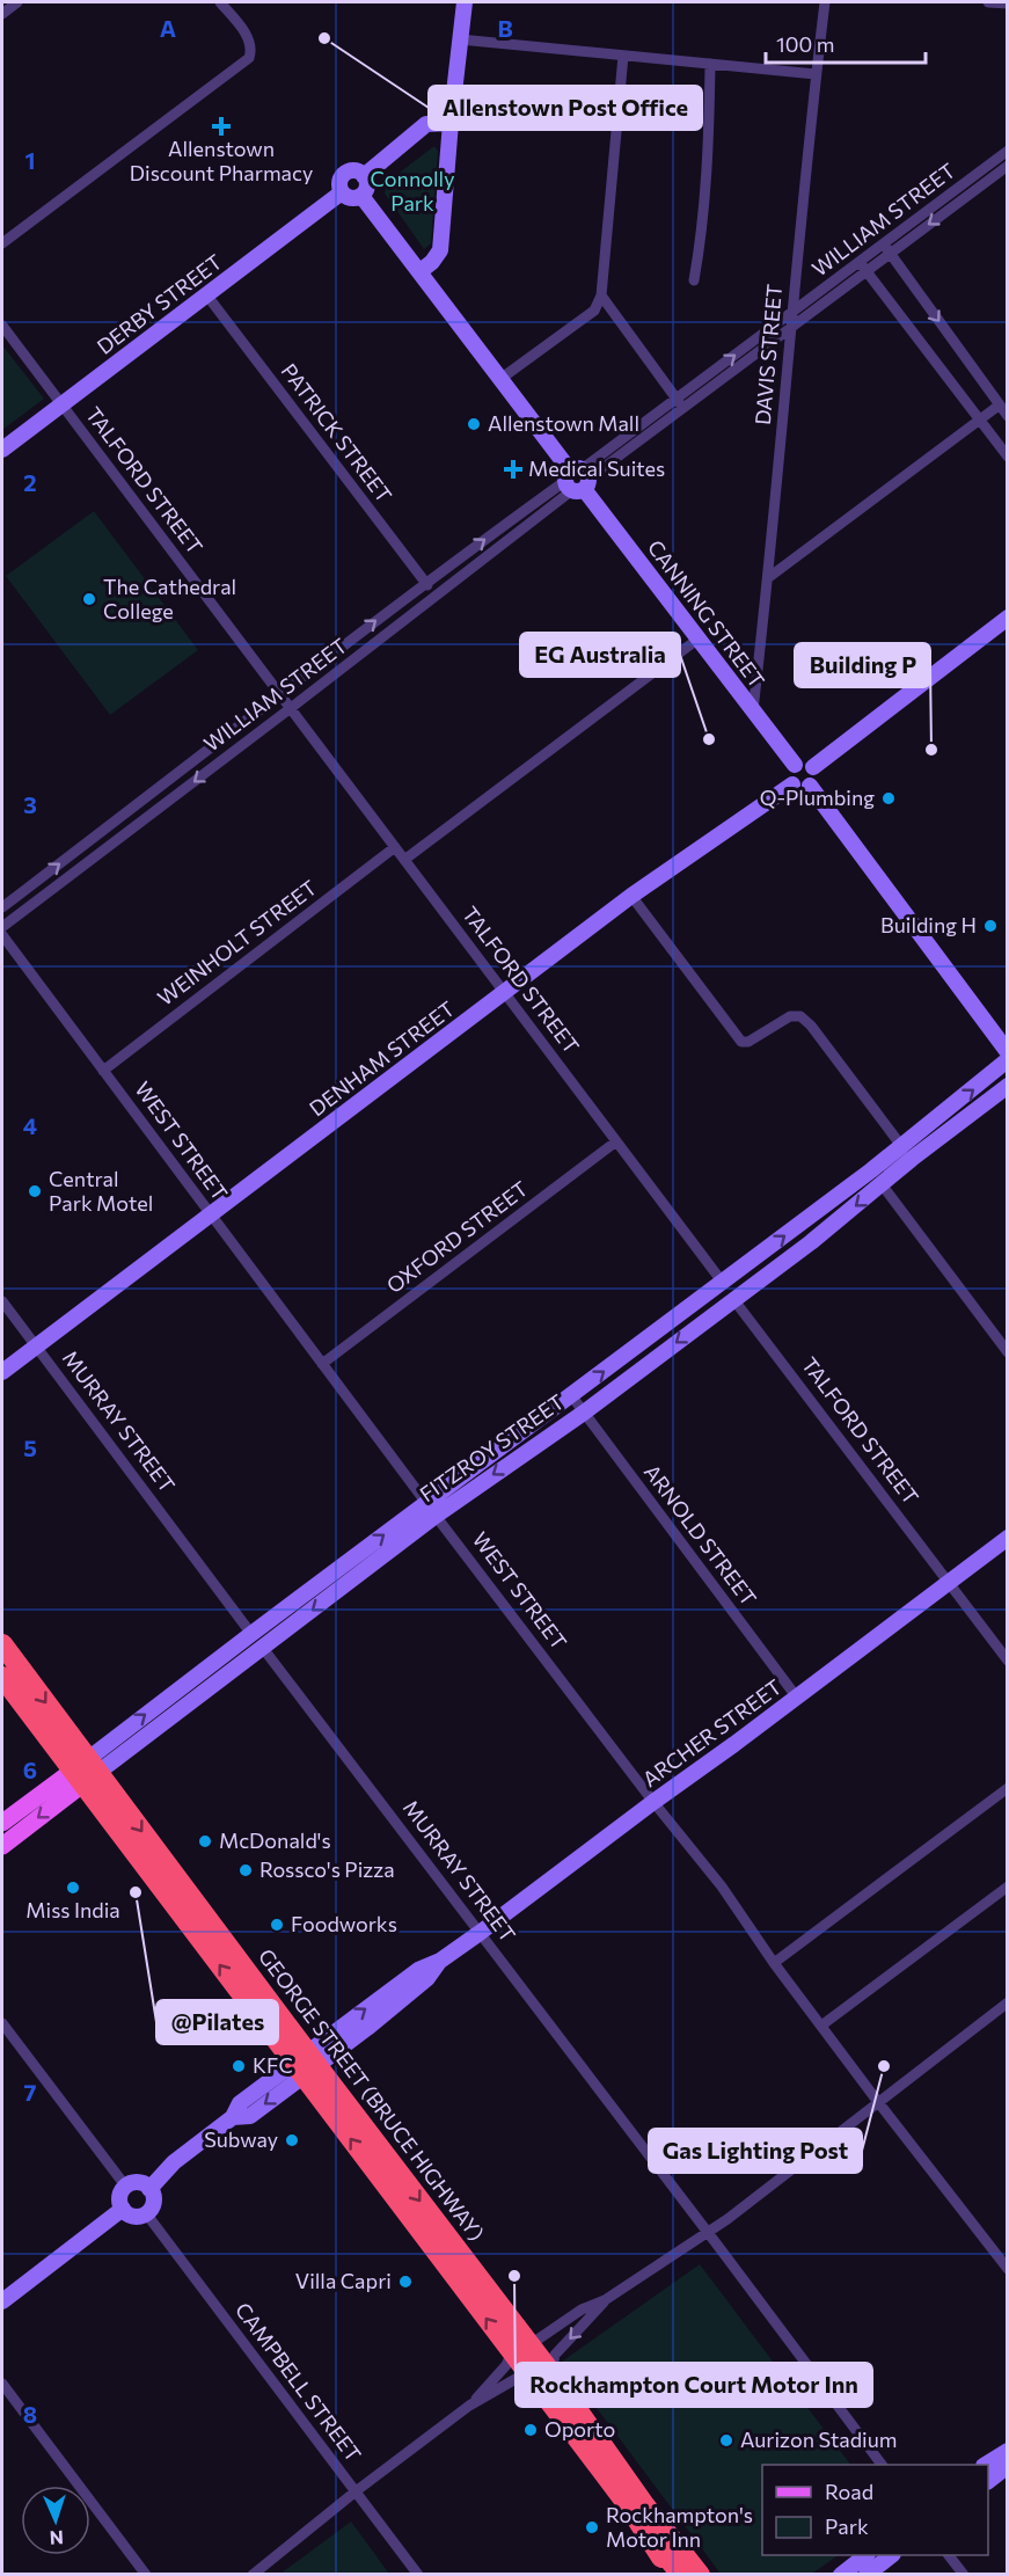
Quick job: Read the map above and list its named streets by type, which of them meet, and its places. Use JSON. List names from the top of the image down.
{
  "streets": {
    "highway": ["GEORGE STREET (BRUCE HIGHWAY)"],
    "main road": ["FITZROY STREET"],
    "street": [
      "WILLIAM STREET",
      "DERBY STREET",
      "DAVIS STREET",
      "PATRICK STREET",
      "TALFORD STREET",
      "CANNING STREET",
      "WEINHOLT STREET",
      "DENHAM STREET",
      "WEST STREET",
      "OXFORD STREET",
      "MURRAY STREET",
      "ARNOLD STREET",
      "ARCHER STREET",
      "CAMPBELL STREET"
    ]
  },
  "crossings": [
    ["WILLIAM STREET", "DAVIS STREET"],
    ["WILLIAM STREET", "PATRICK STREET"],
    ["WILLIAM STREET", "TALFORD STREET"],
    ["WILLIAM STREET", "CANNING STREET"],
    ["DERBY STREET", "PATRICK STREET"],
    ["DERBY STREET", "TALFORD STREET"],
    ["DERBY STREET", "CANNING STREET"],
    ["DAVIS STREET", "CANNING STREET"],
    ["TALFORD STREET", "WEINHOLT STREET"],
    ["TALFORD STREET", "DENHAM STREET"],
    ["TALFORD STREET", "OXFORD STREET"],
    ["TALFORD STREET", "FITZROY STREET"],
    ["TALFORD STREET", "ARCHER STREET"],
    ["CANNING STREET", "DENHAM STREET"],
    ["WEINHOLT STREET", "WEST STREET"],
    ["DENHAM STREET", "WEST STREET"],
    ["DENHAM STREET", "MURRAY STREET"],
    ["WEST STREET", "OXFORD STREET"],
    ["WEST STREET", "FITZROY STREET"],
    ["WEST STREET", "ARCHER STREET"],
    ["MURRAY STREET", "FITZROY STREET"],
    ["MURRAY STREET", "ARCHER STREET"],
    ["FITZROY STREET", "ARNOLD STREET"],
    ["FITZROY STREET", "GEORGE STREET (BRUCE HIGHWAY)"],
    ["ARNOLD STREET", "ARCHER STREET"],
    ["ARCHER STREET", "GEORGE STREET (BRUCE HIGHWAY)"],
    ["ARCHER STREET", "CAMPBELL STREET"]
  ],
  "parks": ["Connolly Park"],
  "places": {
    "other": [
      "Allenstown Post Office",
      "Allenstown Mall",
      "The Cathedral College",
      "EG Australia",
      "Building P",
      "Q-Plumbing",
      "Building H",
      "Central Park Motel",
      "McDonald's",
      "Rossco's Pizza",
      "Miss India",
      "@Pilates",
      "Foodworks",
      "KFC",
      "Gas Lighting Post",
      "Subway",
      "Rockhampton Court Motor Inn",
      "Villa Capri",
      "Oporto",
      "Aurizon Stadium",
      "Rockhampton's Motor Inn"
    ],
    "health": ["Allenstown Discount Pharmacy", "Medical Suites"]
  },
  "legend": ["Road", "Park"],
  "scale_bar": "100 m",
  "north": "bottom",
  "grid": {
    "columns": ["A", "B"],
    "rows": [
      "1",
      "2",
      "3",
      "4",
      "5",
      "6",
      "7",
      "8"
    ]
  }
}
